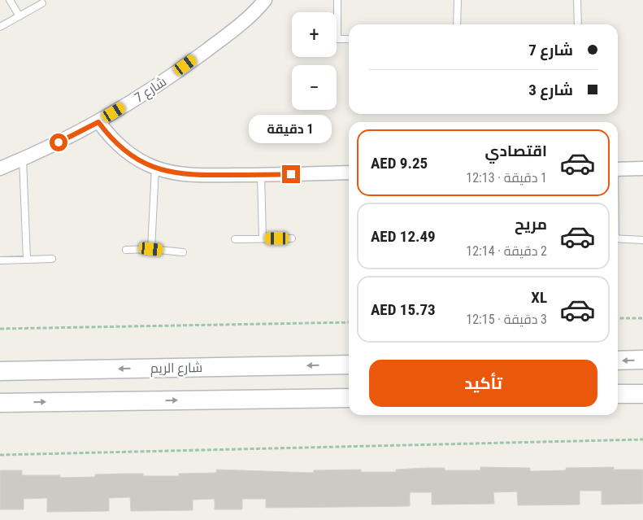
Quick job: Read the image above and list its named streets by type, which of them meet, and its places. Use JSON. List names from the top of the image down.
{
  "streets": {
    "street": ["شارع 7", "شارع الريم"]
  },
  "page": {
    "map_buttons": ["+", "−"],
    "banner": ["شارع 7", "شارع 3"],
    "bubble": "1 دقيقة",
    "list": [
      {
        "name": "اقتصادي",
        "note": "1 دقيقة · 12:13",
        "value": "AED 9.25"
      },
      {
        "name": "مريح",
        "note": "2 دقيقة · 12:14",
        "value": "AED 12.49"
      },
      {
        "name": "XL",
        "note": "3 دقيقة · 12:15",
        "value": "AED 15.73"
      }
    ],
    "buttons": "تأكيد"
  }
}
